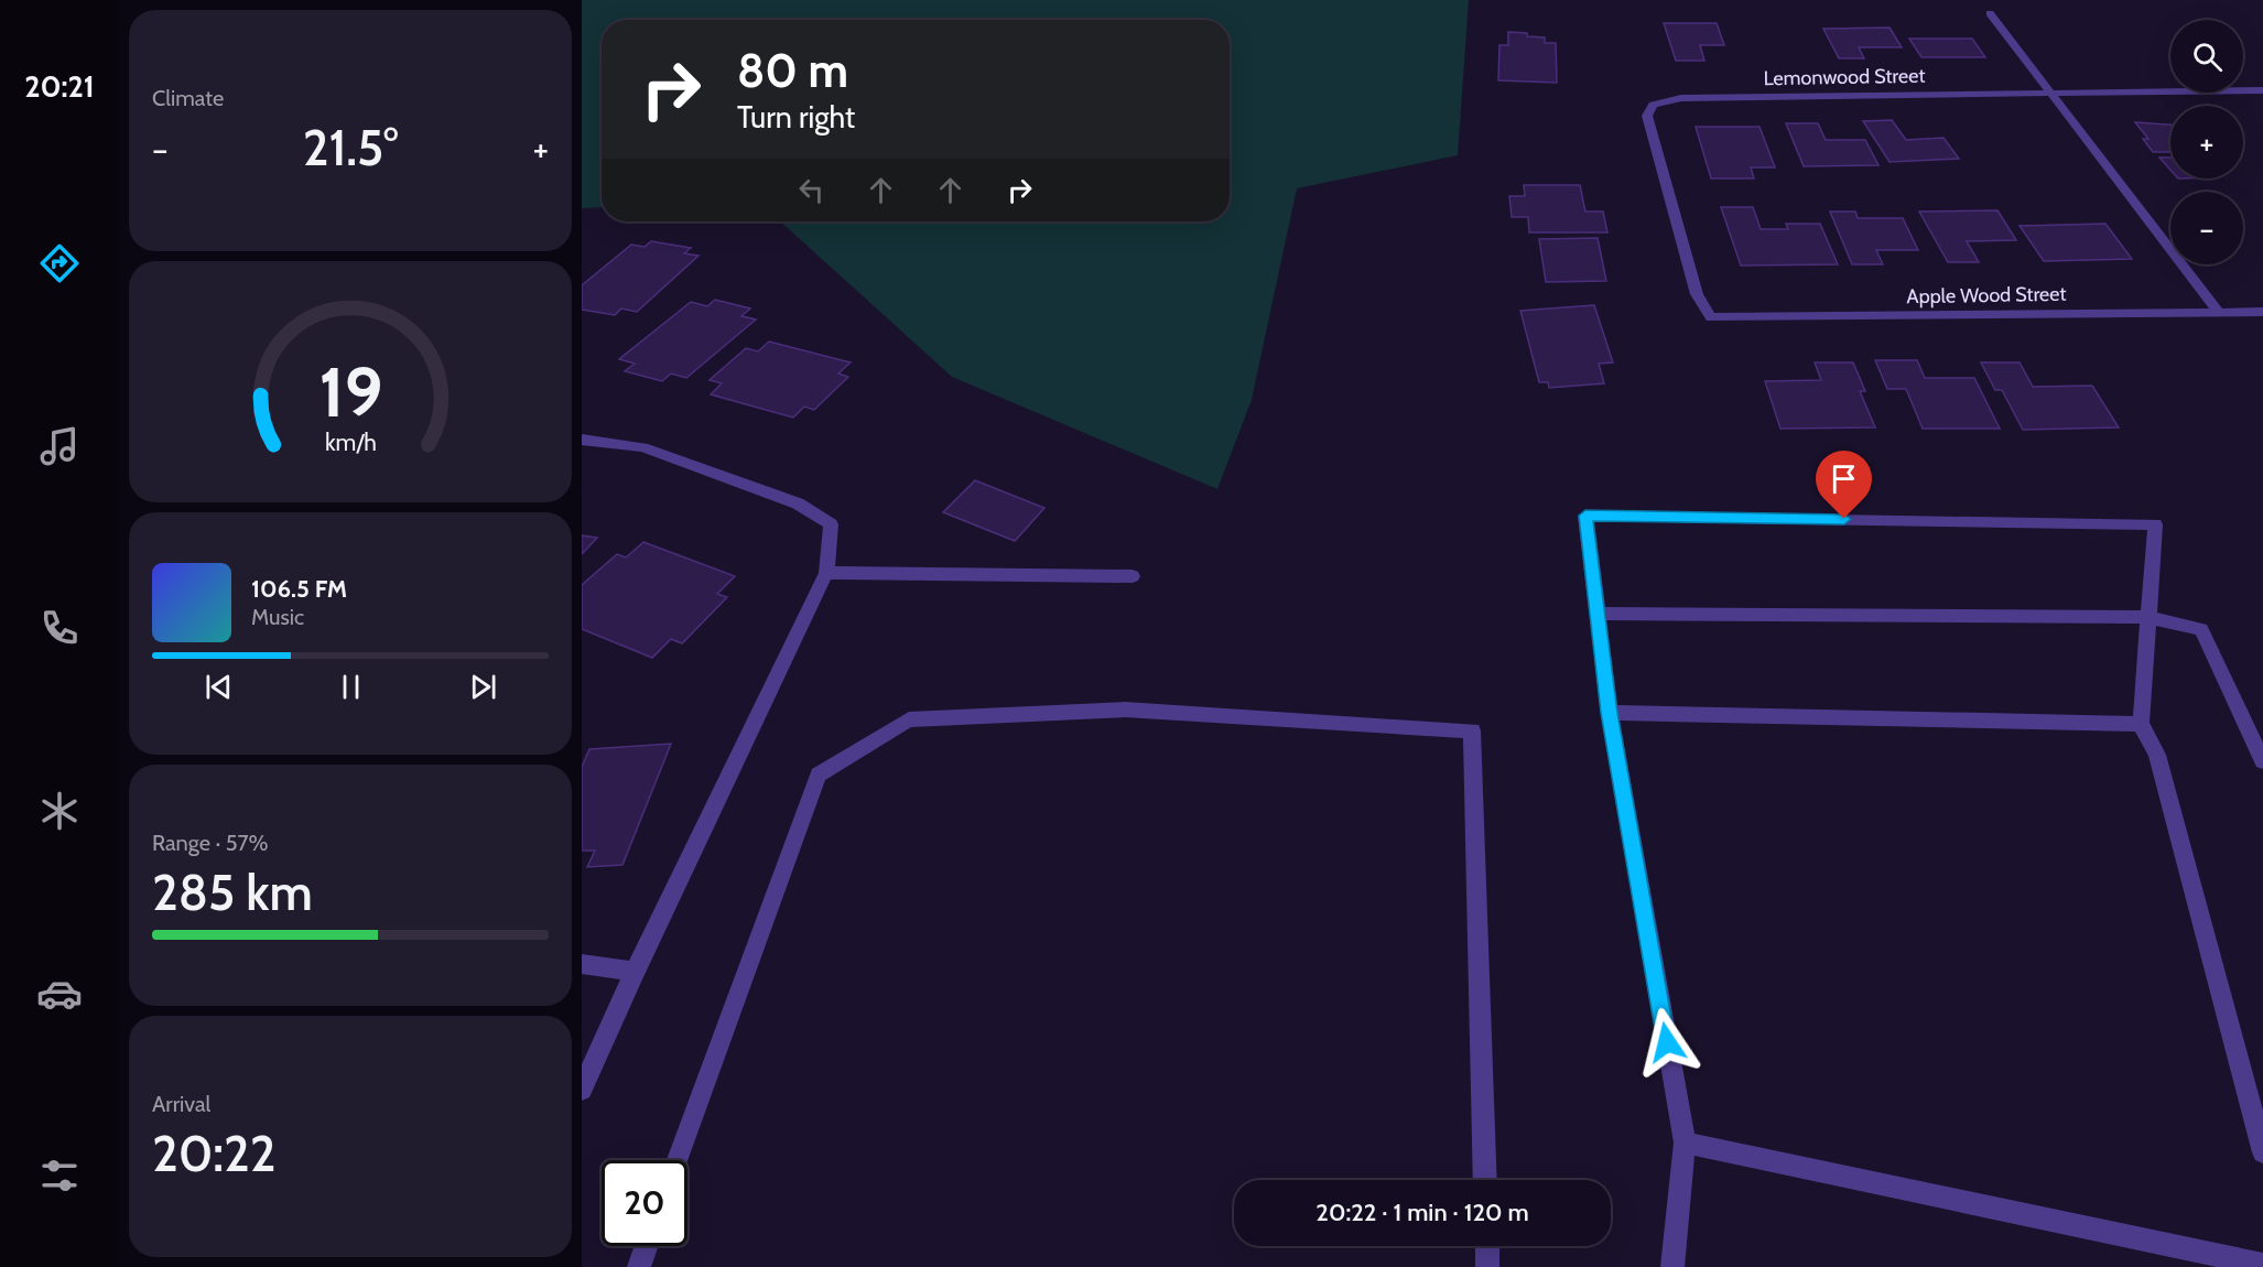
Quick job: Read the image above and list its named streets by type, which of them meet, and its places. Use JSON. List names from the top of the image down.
{
  "streets": {
    "street": ["Lemonwood Street", "Apple Wood Street"]
  },
  "crossings": [
    ["Lemonwood Street", "Apple Wood Street"]
  ],
  "page": {
    "tabs": "20:21",
    "tile": [
      "Climate",
      ["Range · 57%", "285 km"],
      ["Arrival", "20:22"]
    ],
    "map_buttons": ["+", "−"],
    "turn": ["80 m", "Turn right"],
    "heat": ["−", "21.5°", "+"],
    "song": ["106.5 FM", "Music"],
    "limit": "20",
    "trip": "20:22 · 1 min · 120 m",
    "gauge": ["19", "km/h"]
  }
}
